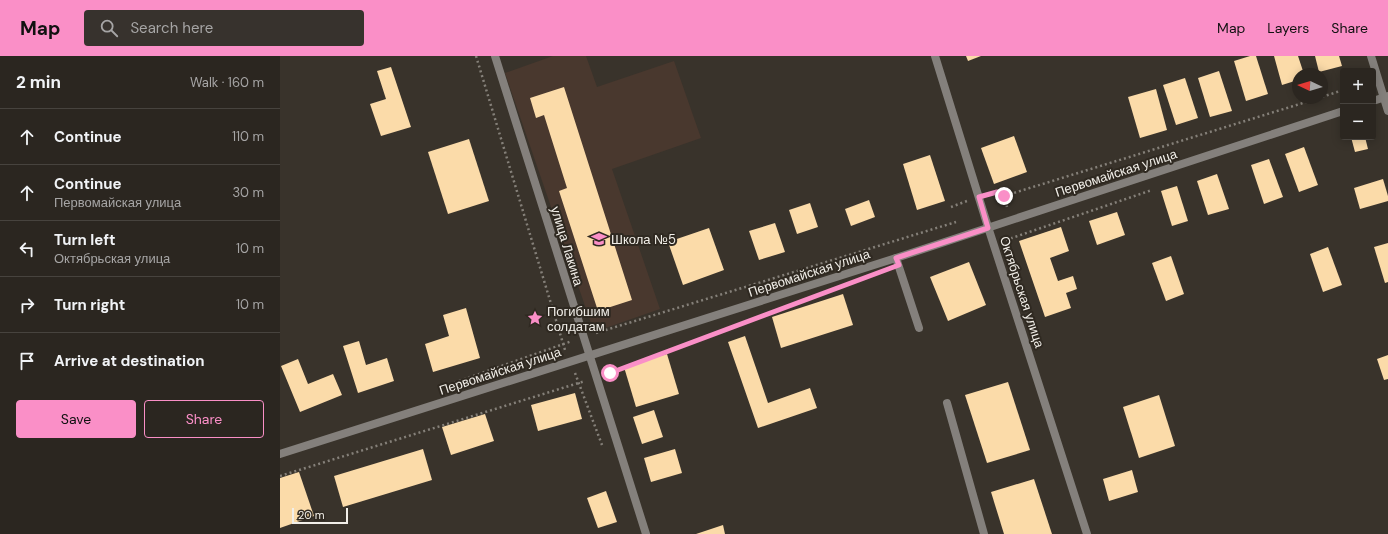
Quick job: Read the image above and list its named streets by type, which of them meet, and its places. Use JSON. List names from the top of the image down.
{
  "streets": {
    "street": ["Первомайская улица", "улица Лакина", "Октябрьская улица"]
  },
  "crossings": [
    ["Первомайская улица", "улица Лакина"],
    ["Первомайская улица", "Октябрьская улица"]
  ],
  "places": {
    "school or university": ["Школа №5"],
    "place": ["Погибшим солдатам"]
  },
  "scale_bar": "20 m",
  "north": "left",
  "page": {
    "header": "Map",
    "search": "Search here",
    "nav": ["Map", "Layers", "Share"],
    "heading": ["2 min", "Walk · 160 m"],
    "map_buttons": ["+", "−"],
    "list": [
      ["Continue", "110 m"],
      ["Continue", "Первомайская улица", "30 m"],
      ["Turn left", "Октябрьская улица", "10 m"],
      ["Turn right", "10 m"],
      "Arrive at destination"
    ],
    "buttons": ["Save", "Share"],
    "scale": "20 m"
  }
}
